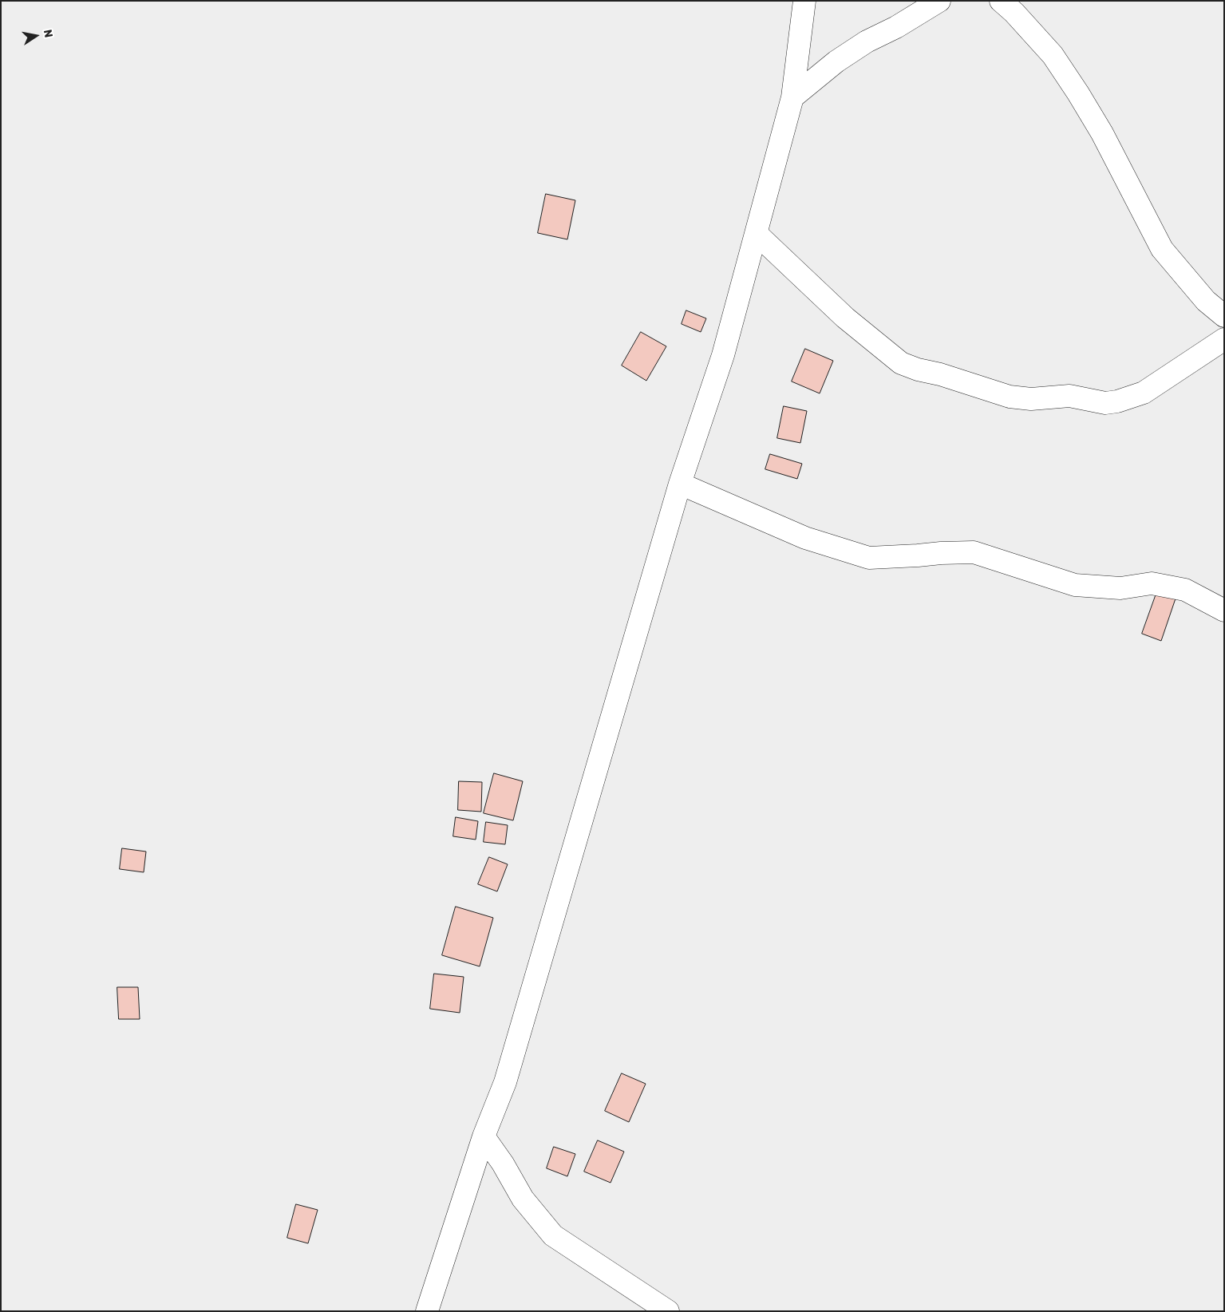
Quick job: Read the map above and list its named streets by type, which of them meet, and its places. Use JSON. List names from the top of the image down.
{
  "north": "right"
}
